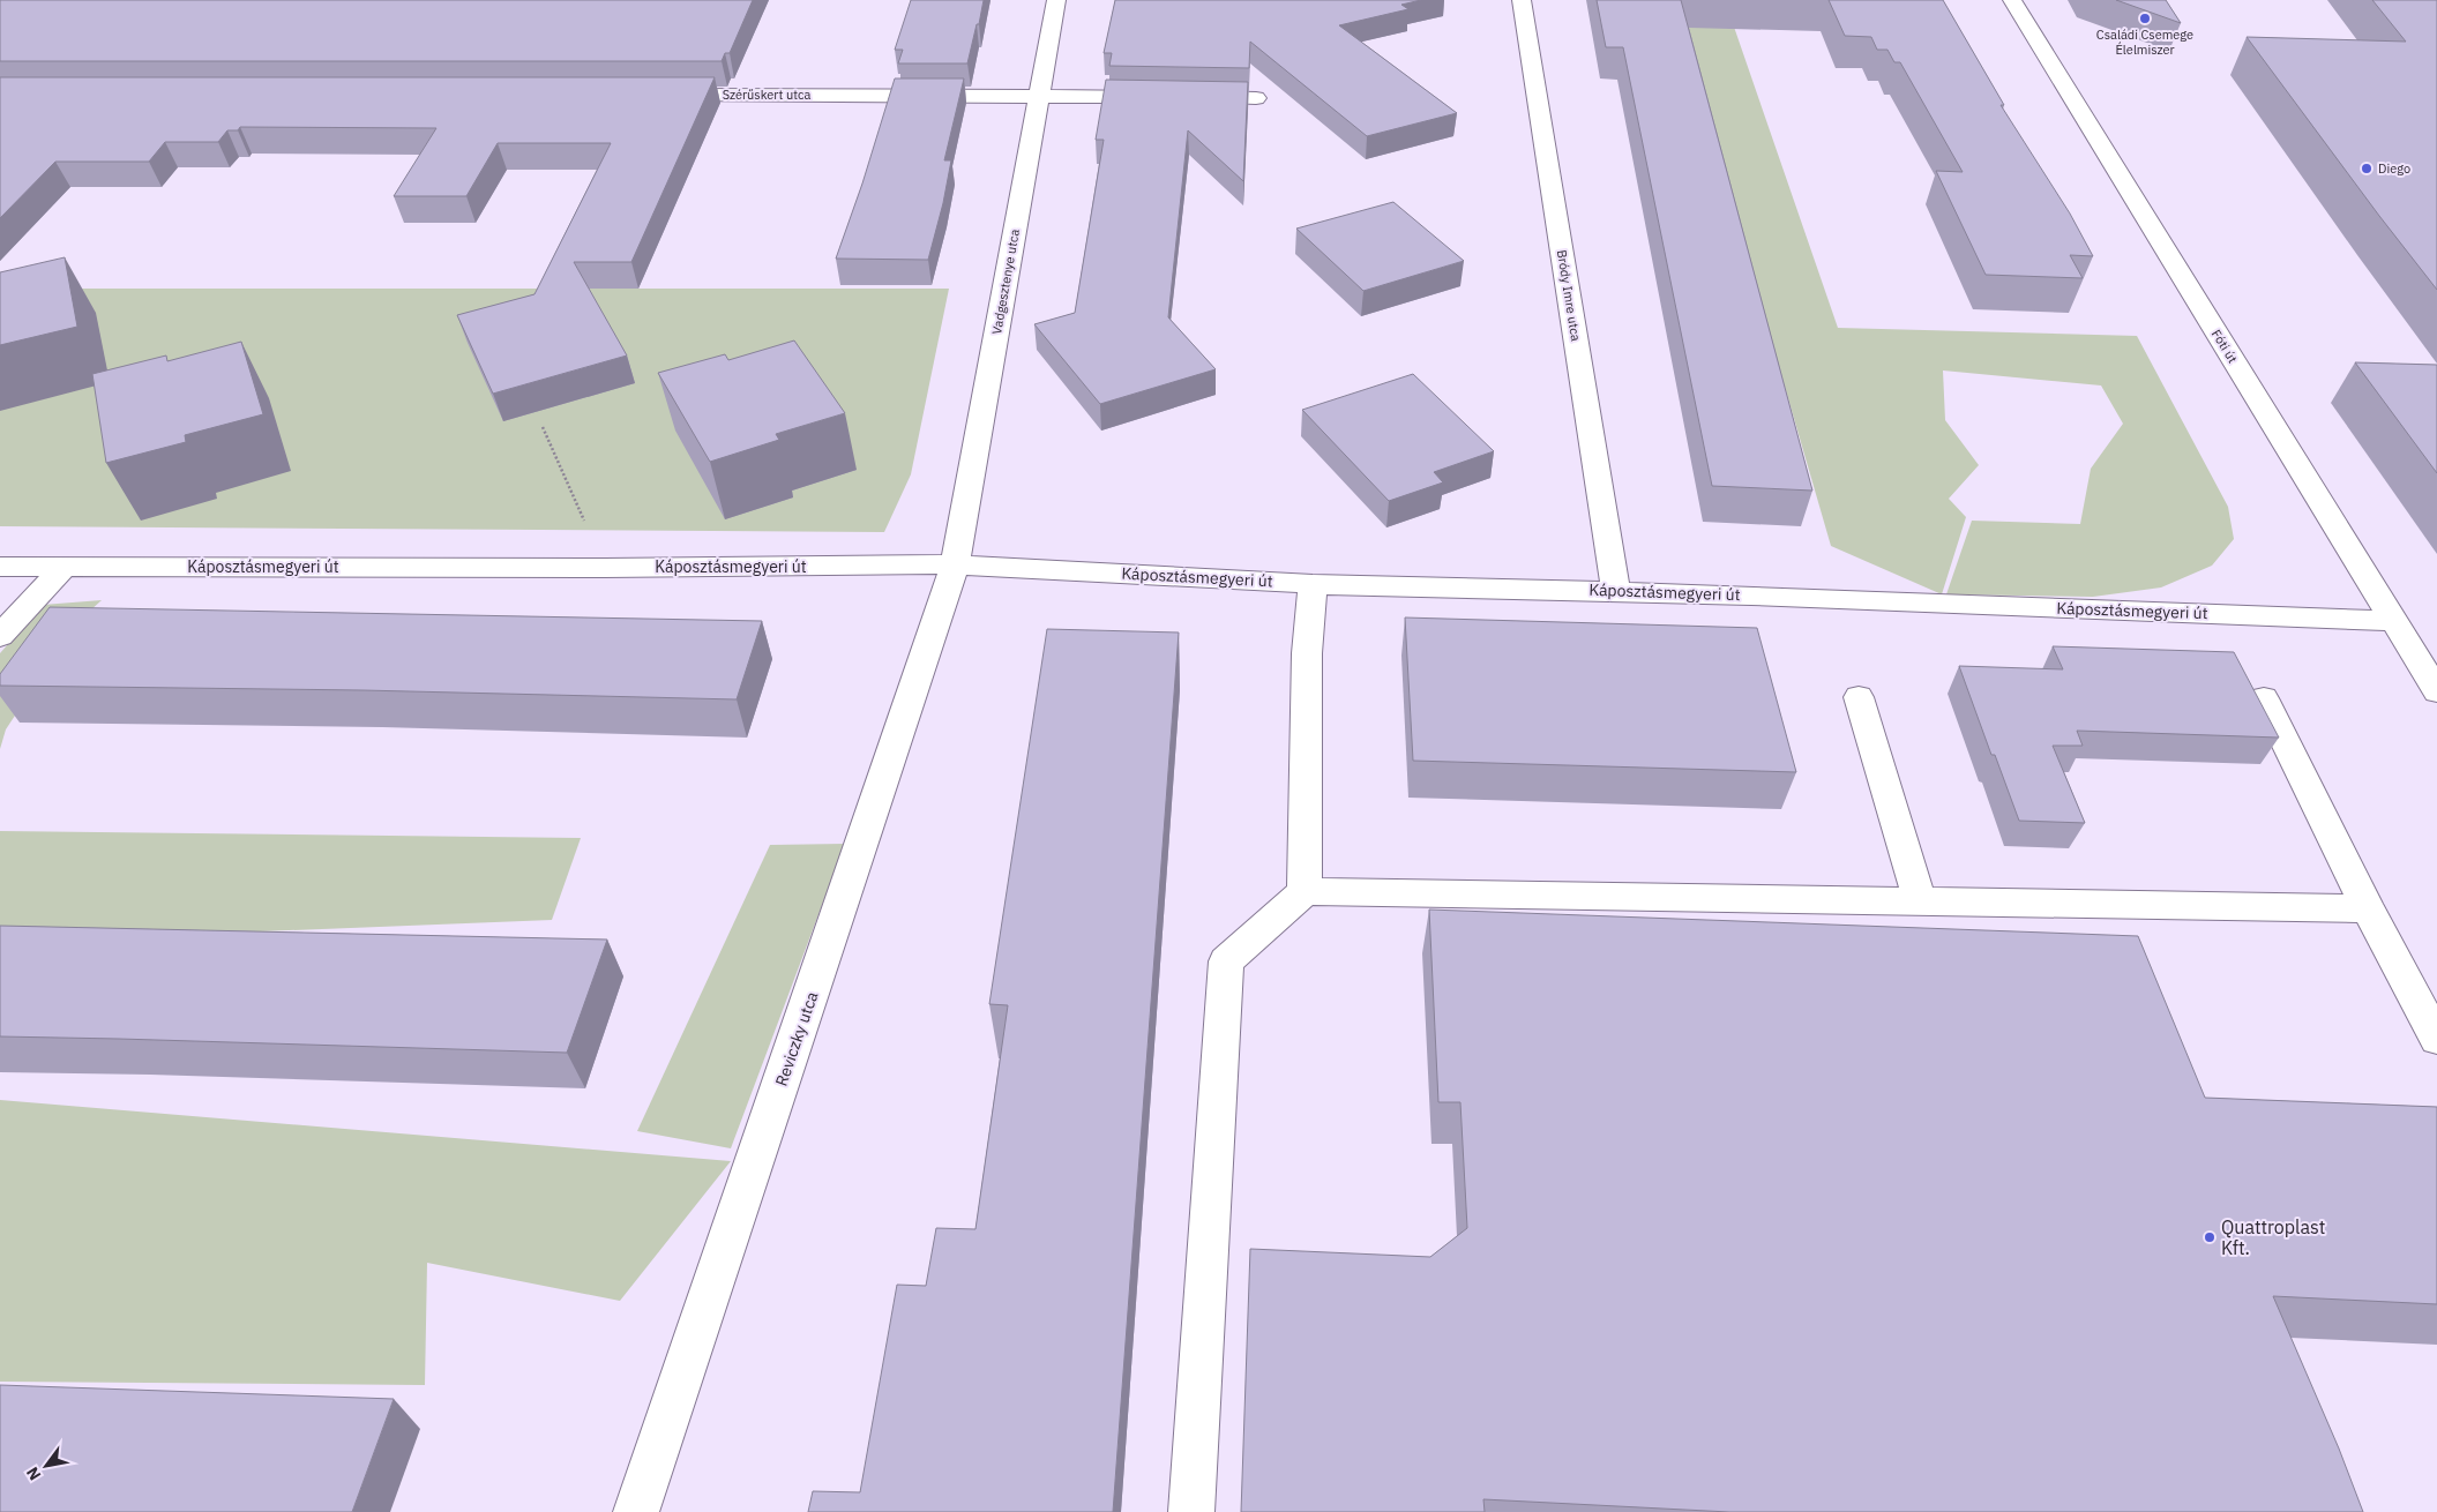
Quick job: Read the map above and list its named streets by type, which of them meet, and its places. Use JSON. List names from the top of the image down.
{
  "streets": {
    "street": [
      "Szérűskert utca",
      "Vadgesztenye utca",
      "Bródy Imre utca",
      "Fóti út",
      "Káposztásmegyeri út",
      "Reviczky utca"
    ]
  },
  "crossings": [
    ["Szérűskert utca", "Vadgesztenye utca"],
    ["Vadgesztenye utca", "Káposztásmegyeri út"],
    ["Vadgesztenye utca", "Reviczky utca"],
    ["Bródy Imre utca", "Káposztásmegyeri út"],
    ["Fóti út", "Káposztásmegyeri út"],
    ["Káposztásmegyeri út", "Reviczky utca"]
  ],
  "places": ["Családi Csemege Élelmiszer", "Diego", "Quattroplast Kft."],
  "north": "bottom left"
}
